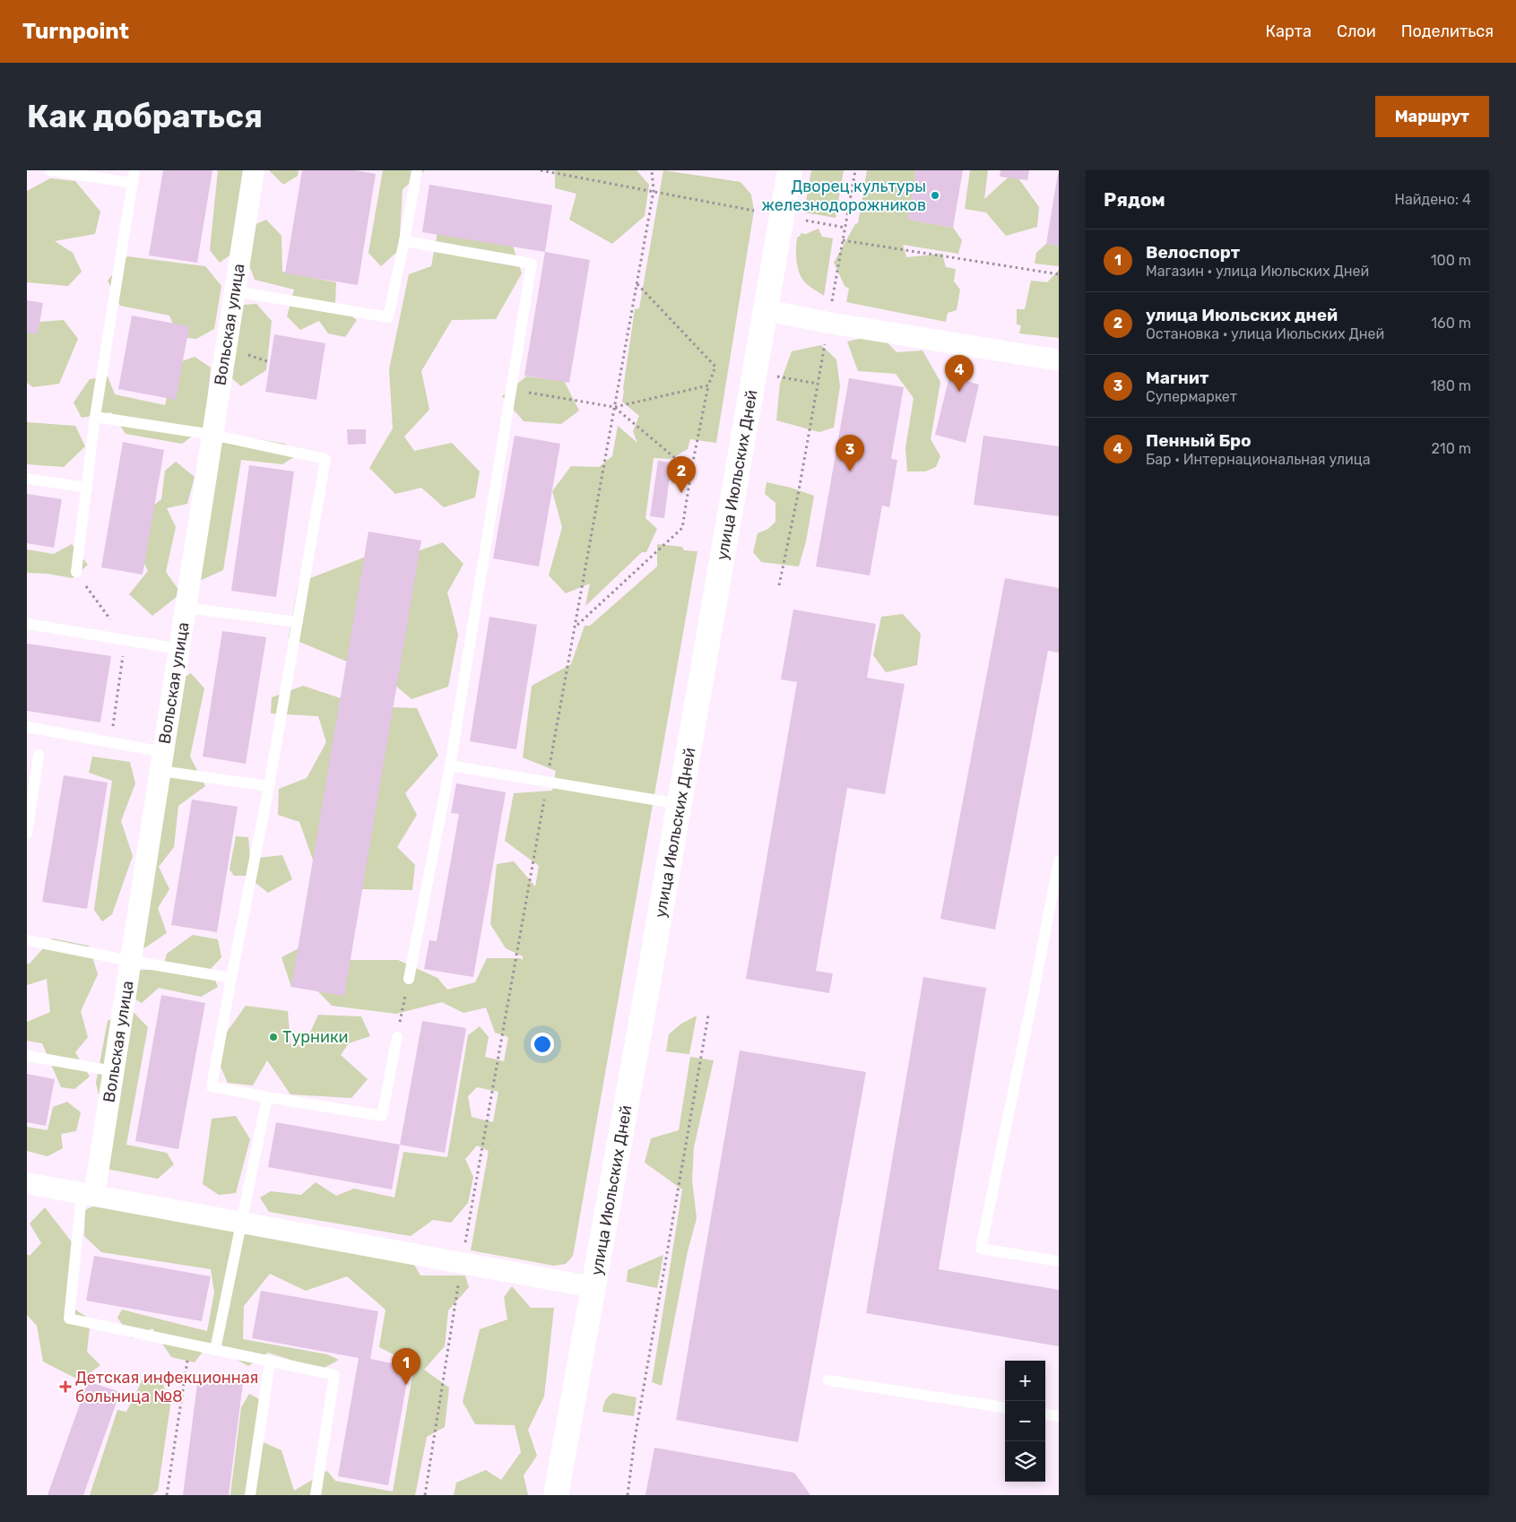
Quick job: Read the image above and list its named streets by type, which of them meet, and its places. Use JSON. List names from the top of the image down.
{
  "streets": {
    "street": ["Вольская улица", "улица Июльских Дней"]
  },
  "places": {
    "other": ["Дворец культуры железнодорожников", "Турники"],
    "health": ["Детская инфекционная больница №8"]
  },
  "page": {
    "header": "Turnpoint",
    "nav": ["Карта", "Слои", "Поделиться"],
    "buttons": "Маршрут",
    "title": "Как добраться",
    "heading": ["Рядом", "Найдено: 4"],
    "list": [
      {
        "mark": "1",
        "name": "Велоспорт",
        "note": "Магазин · улица Июльских Дней",
        "value": "100 m"
      },
      {
        "mark": "2",
        "name": "улица Июльских дней",
        "note": "Остановка · улица Июльских Дней",
        "value": "160 m"
      },
      {
        "mark": "3",
        "name": "Магнит",
        "note": "Супермаркет",
        "value": "180 m"
      },
      {
        "mark": "4",
        "name": "Пенный Бро",
        "note": "Бар · Интернациональная улица",
        "value": "210 m"
      }
    ],
    "pins": [
      "4",
      "3",
      "2",
      "1"
    ],
    "map_buttons": ["+", "−"]
  }
}
